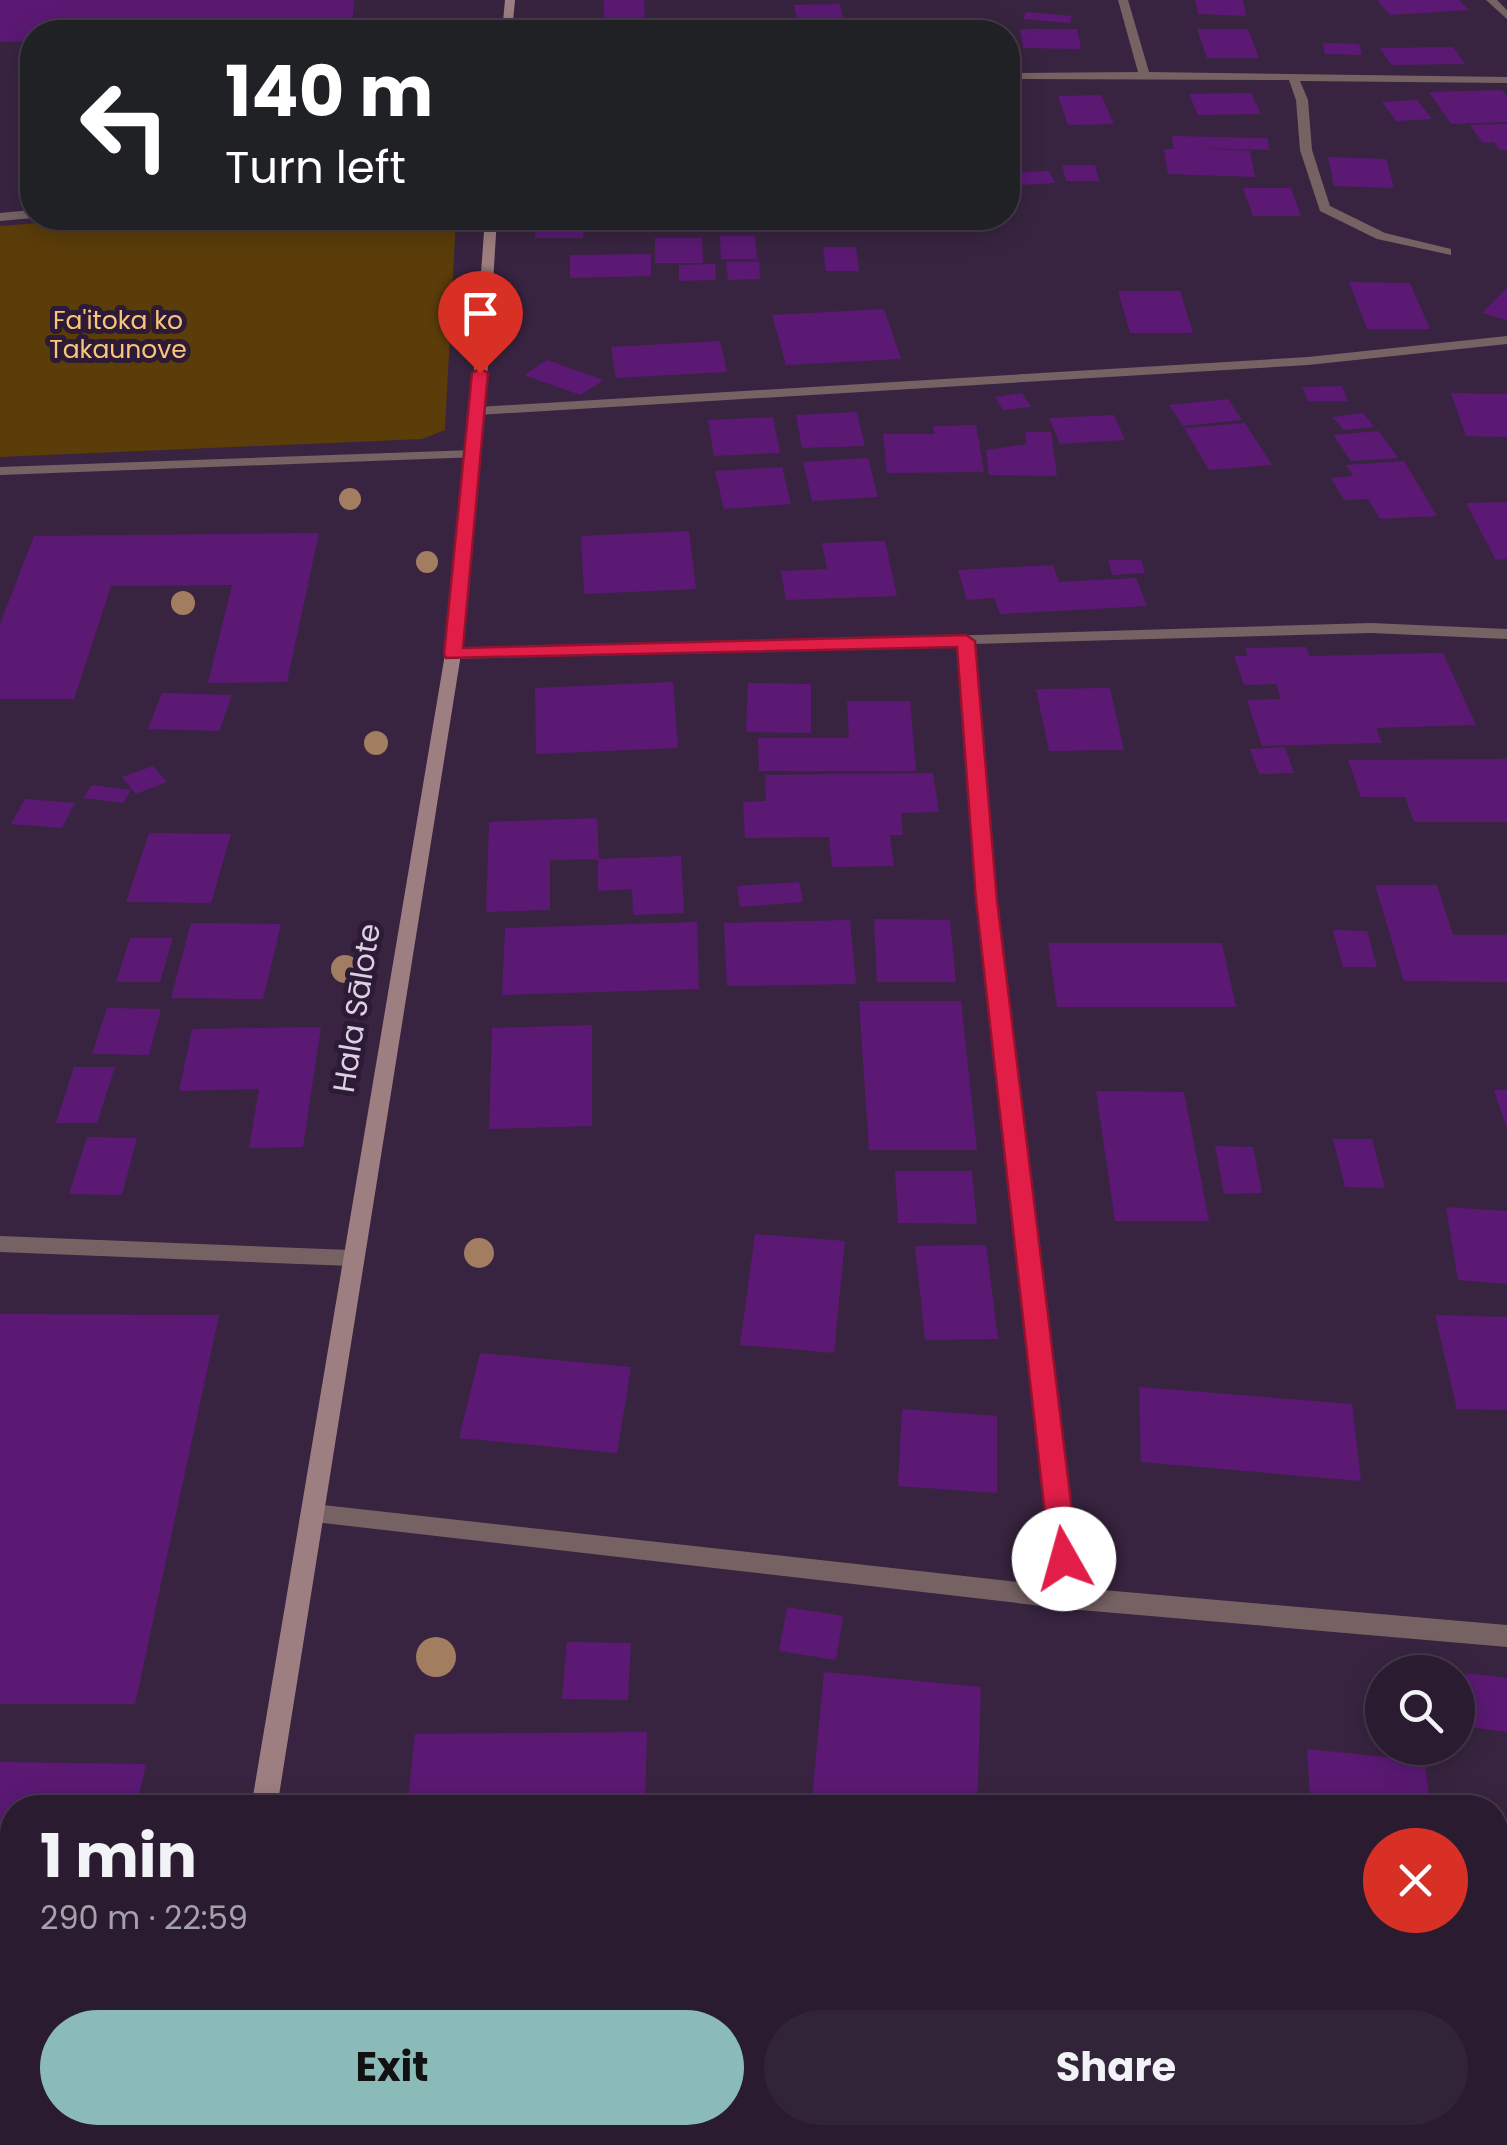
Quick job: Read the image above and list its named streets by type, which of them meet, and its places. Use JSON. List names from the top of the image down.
{
  "streets": {
    "main road": ["Hala Sālote"]
  },
  "parks": ["Fa'itoka ko Takaunove"],
  "page": {
    "turn": ["140 m", "Turn left"],
    "heading": ["1 min", "290 m · 22:59"],
    "buttons": ["Exit", "Share"]
  }
}
